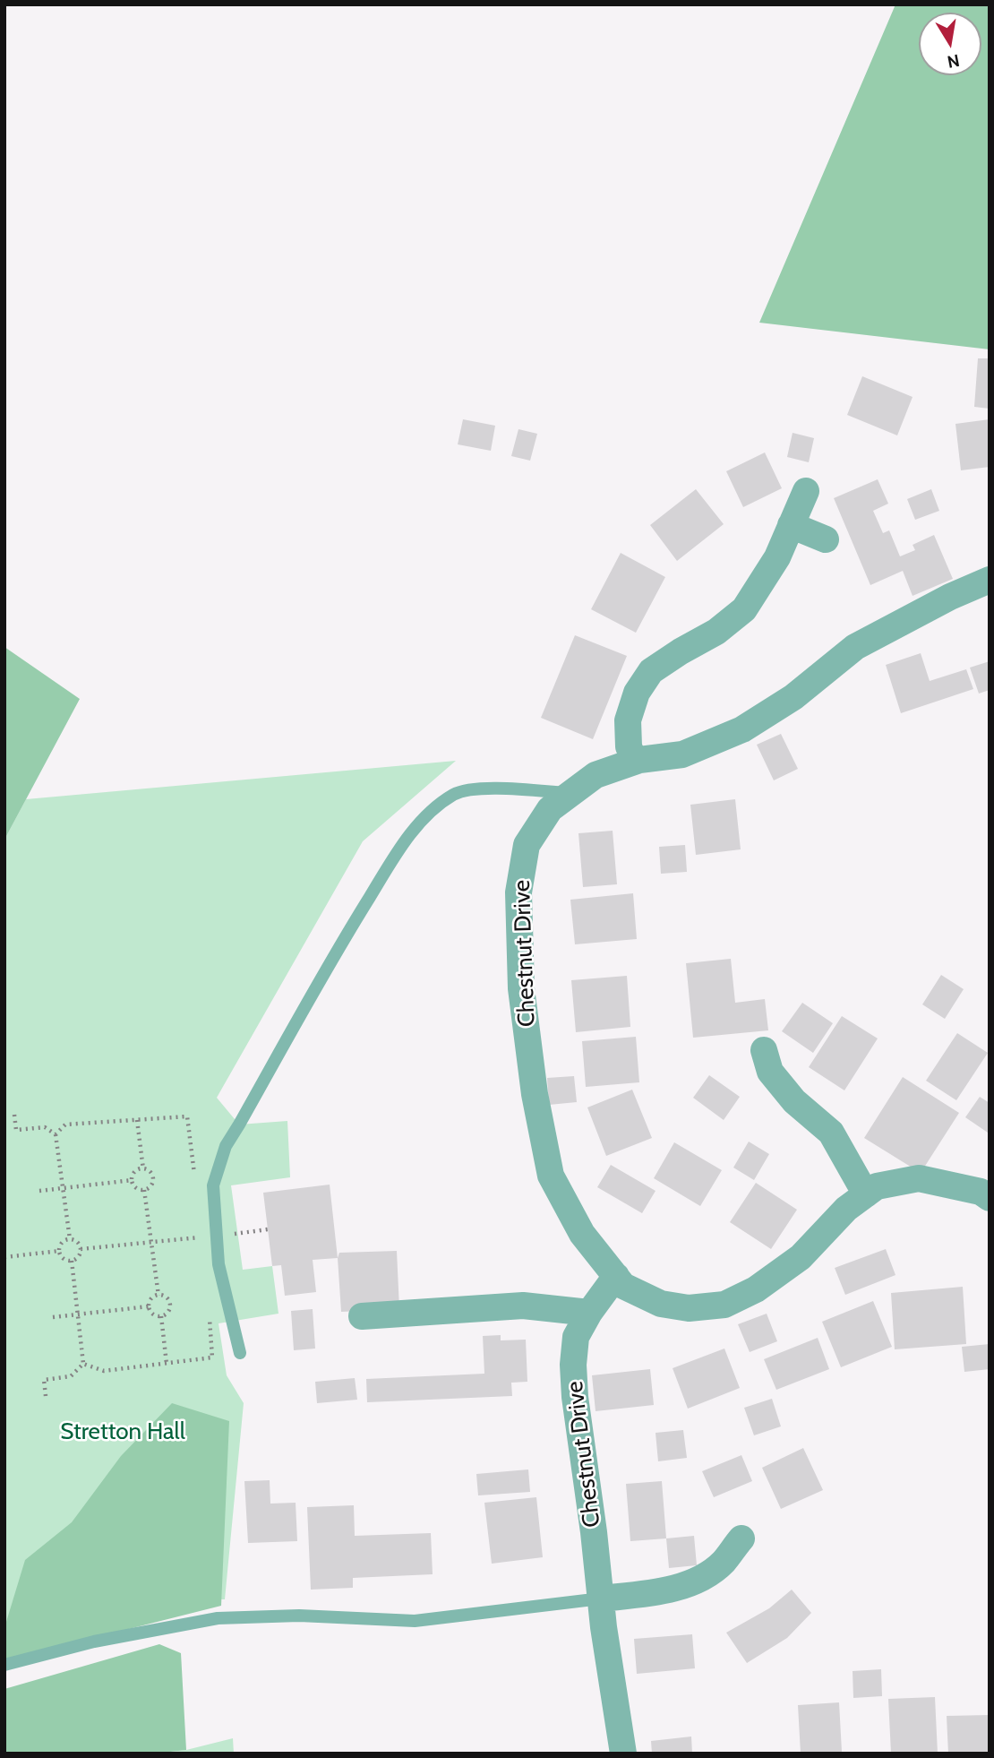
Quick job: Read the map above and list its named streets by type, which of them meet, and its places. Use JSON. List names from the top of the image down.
{
  "streets": {
    "street": ["Chestnut Drive"]
  },
  "parks": ["Stretton Hall"],
  "north": "bottom"
}
